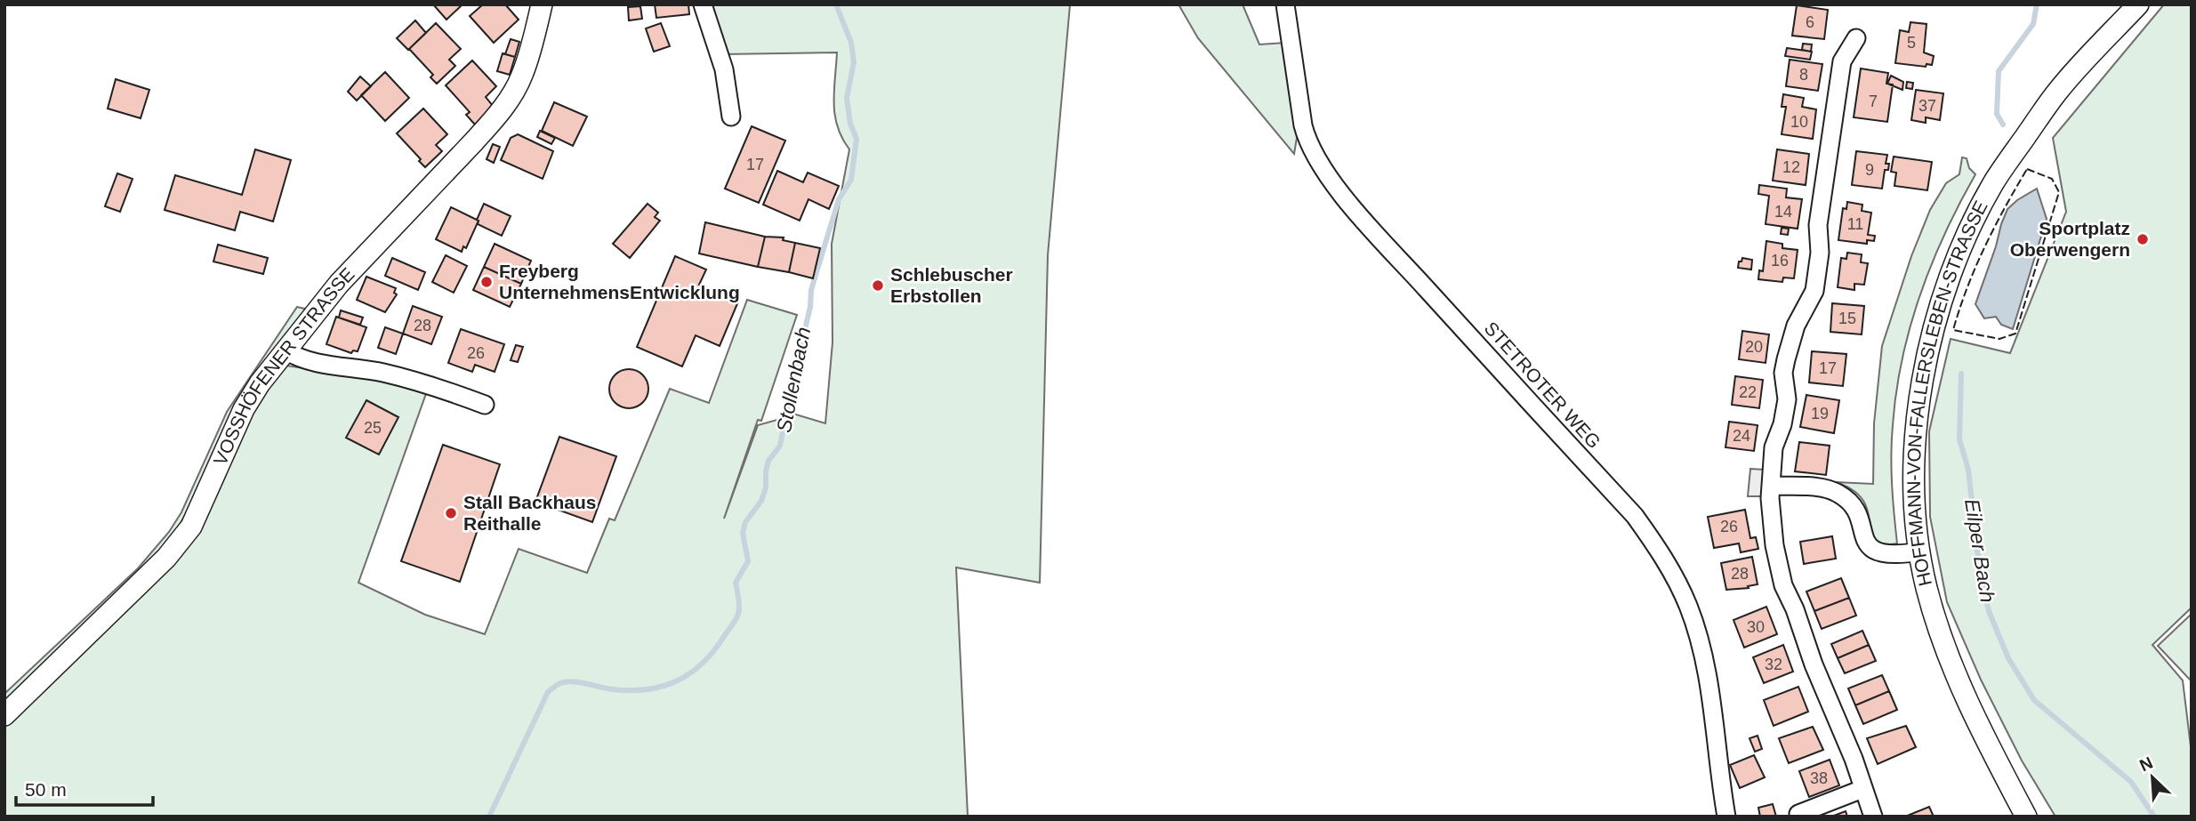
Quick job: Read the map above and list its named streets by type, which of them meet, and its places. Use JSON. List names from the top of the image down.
{
  "streets": {
    "street": ["VOSSHÖFENER STRASSE", "STETROTER WEG", "HOFFMANN-VON-FALLERSLEBEN-STRASSE"]
  },
  "water": ["Stollenbach", "Eilper Bach"],
  "places": [
    "Sportplatz Oberwengern",
    "Freyberg UnternehmensEntwicklung",
    "Schlebuscher Erbstollen",
    "Stall Backhaus Reithalle"
  ],
  "house_numbers": [
    "6",
    "5",
    "8",
    "7",
    "37",
    "10",
    "17",
    "12",
    "9",
    "14",
    "11",
    "16",
    "15",
    "28",
    "20",
    "26",
    "17",
    "22",
    "19",
    "25",
    "24",
    "26",
    "28",
    "30",
    "32",
    "38"
  ],
  "scale_bar": "50 m",
  "north": "top left"
}
